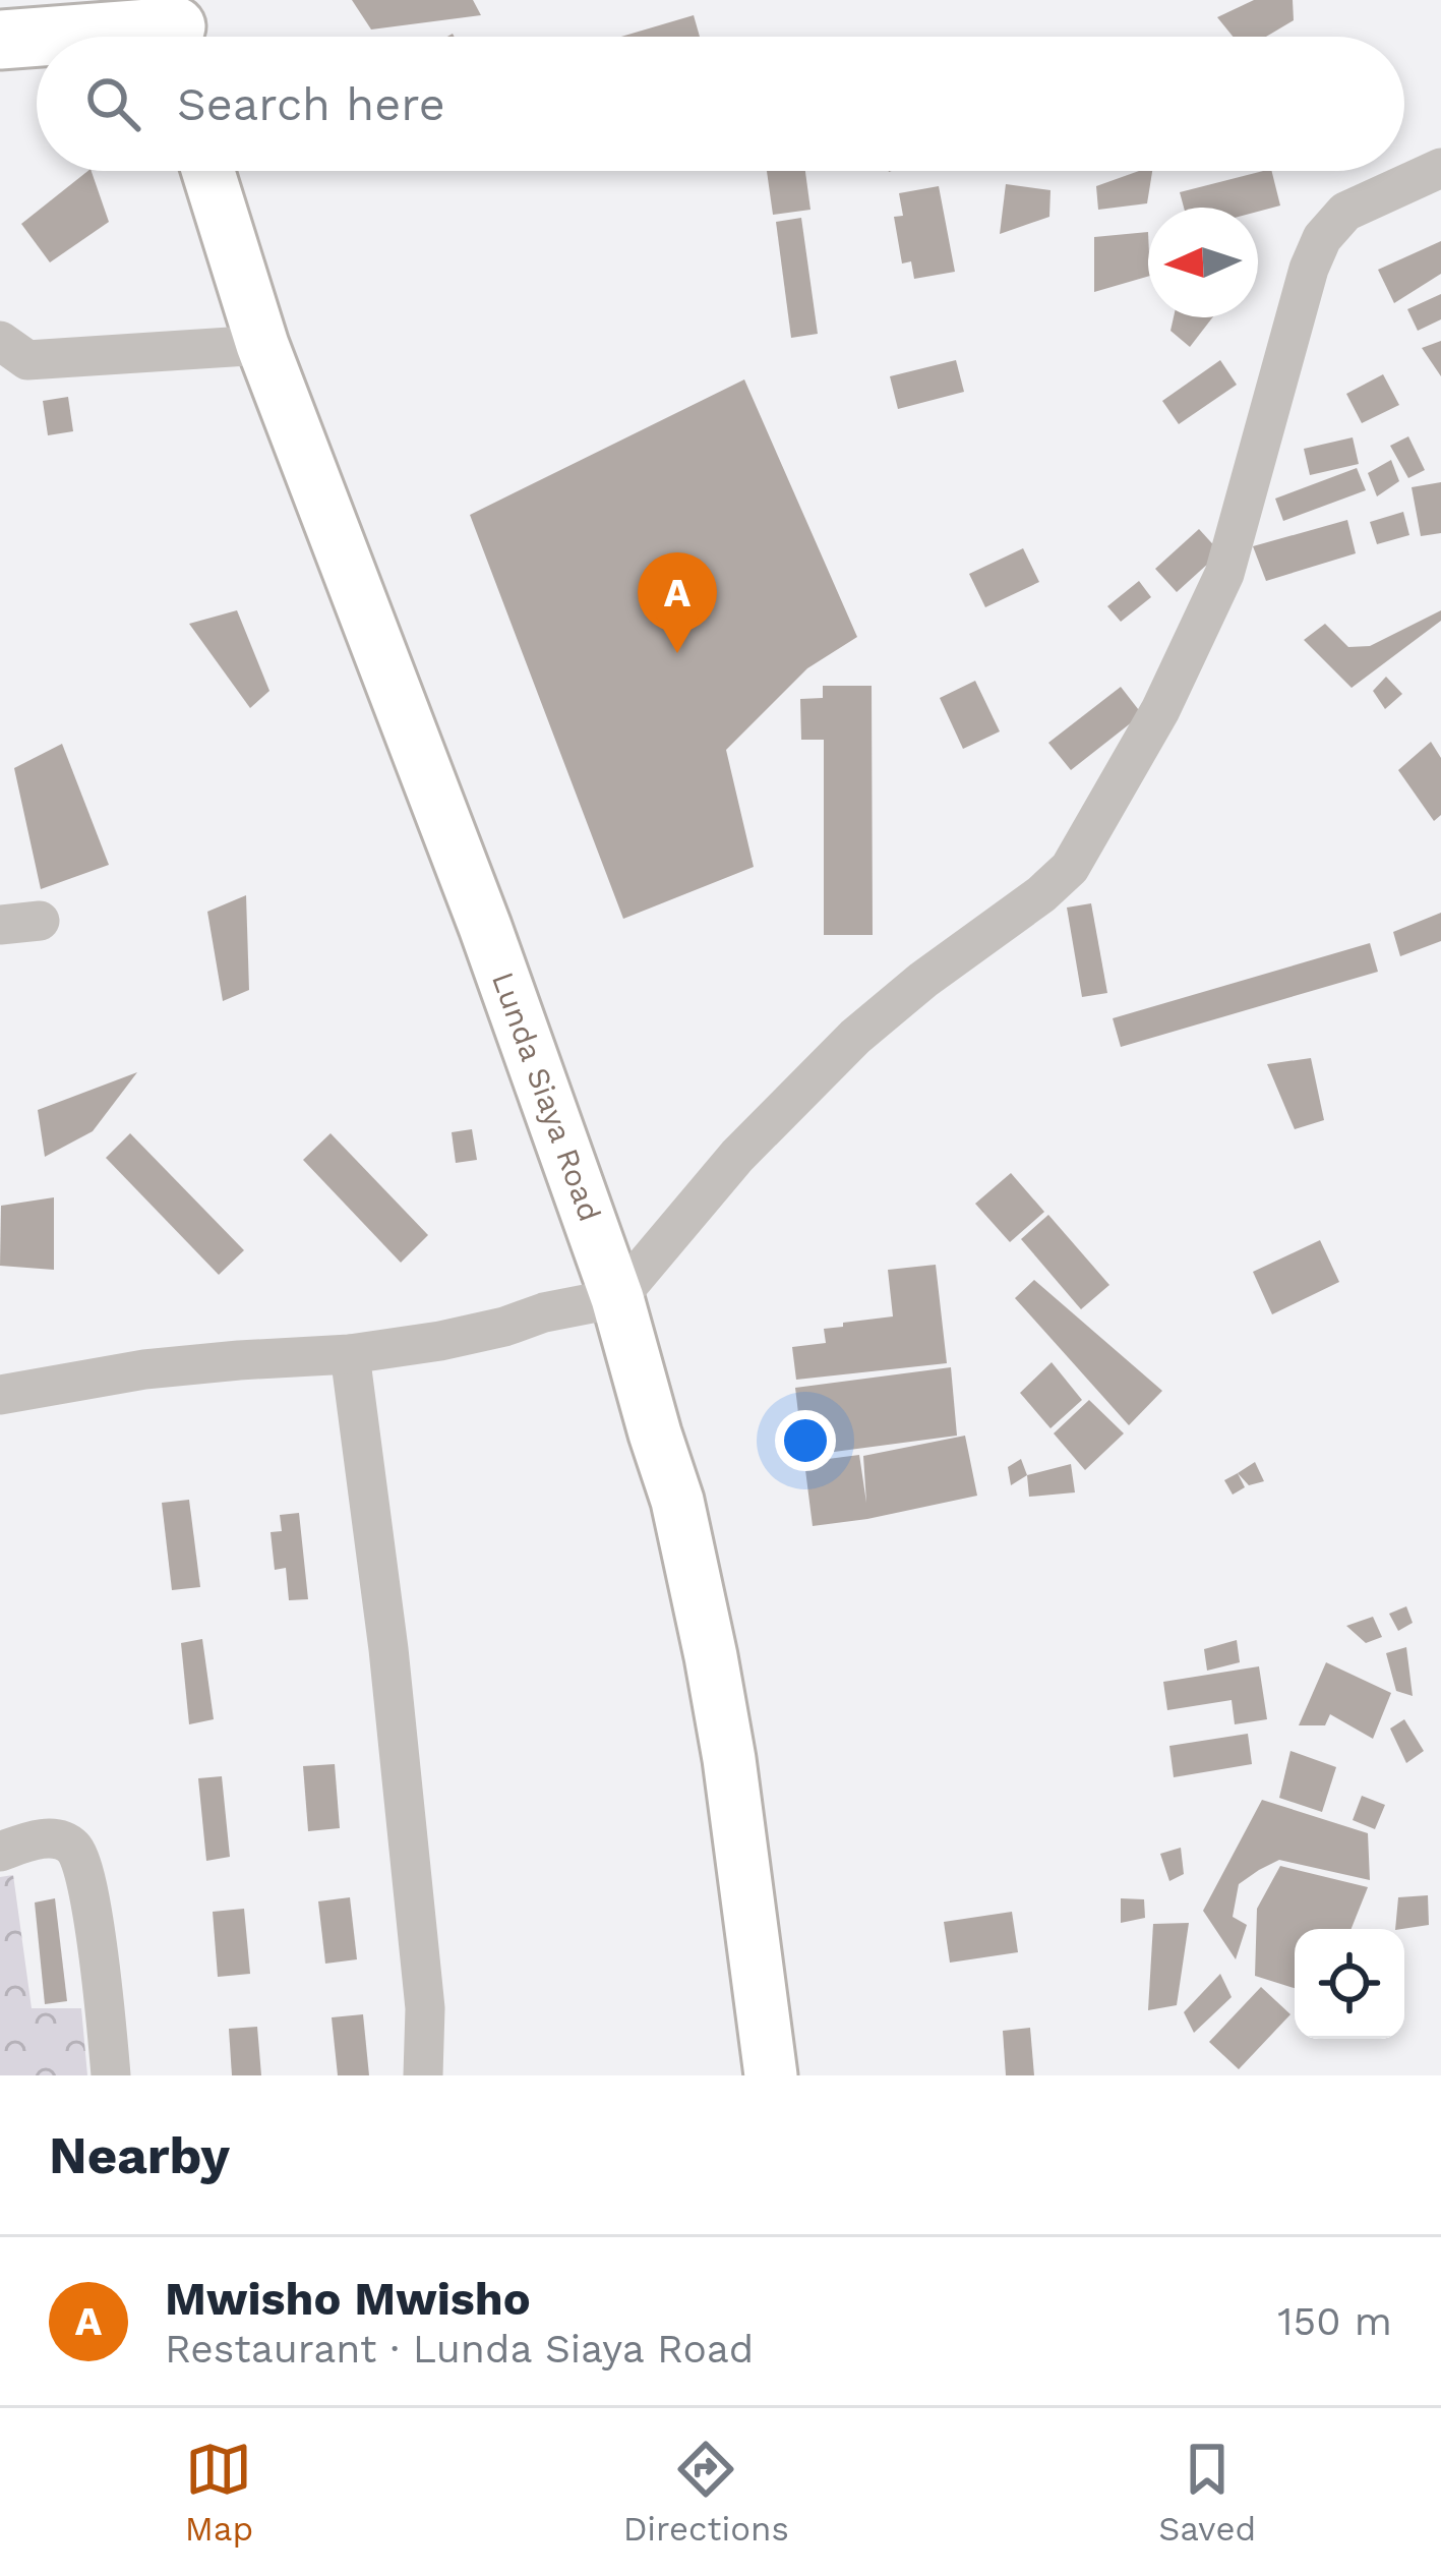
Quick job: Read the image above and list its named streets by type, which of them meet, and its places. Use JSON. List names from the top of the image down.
{
  "streets": {
    "main road": ["Lunda Siaya Road"]
  },
  "north": "left",
  "page": {
    "search": "Search here",
    "pins": "A",
    "heading": "Nearby",
    "list": [
      {
        "mark": "A",
        "name": "Mwisho Mwisho",
        "note": "Restaurant · Lunda Siaya Road",
        "value": "150 m"
      }
    ],
    "nav": ["Map", "Directions", "Saved"]
  }
}
